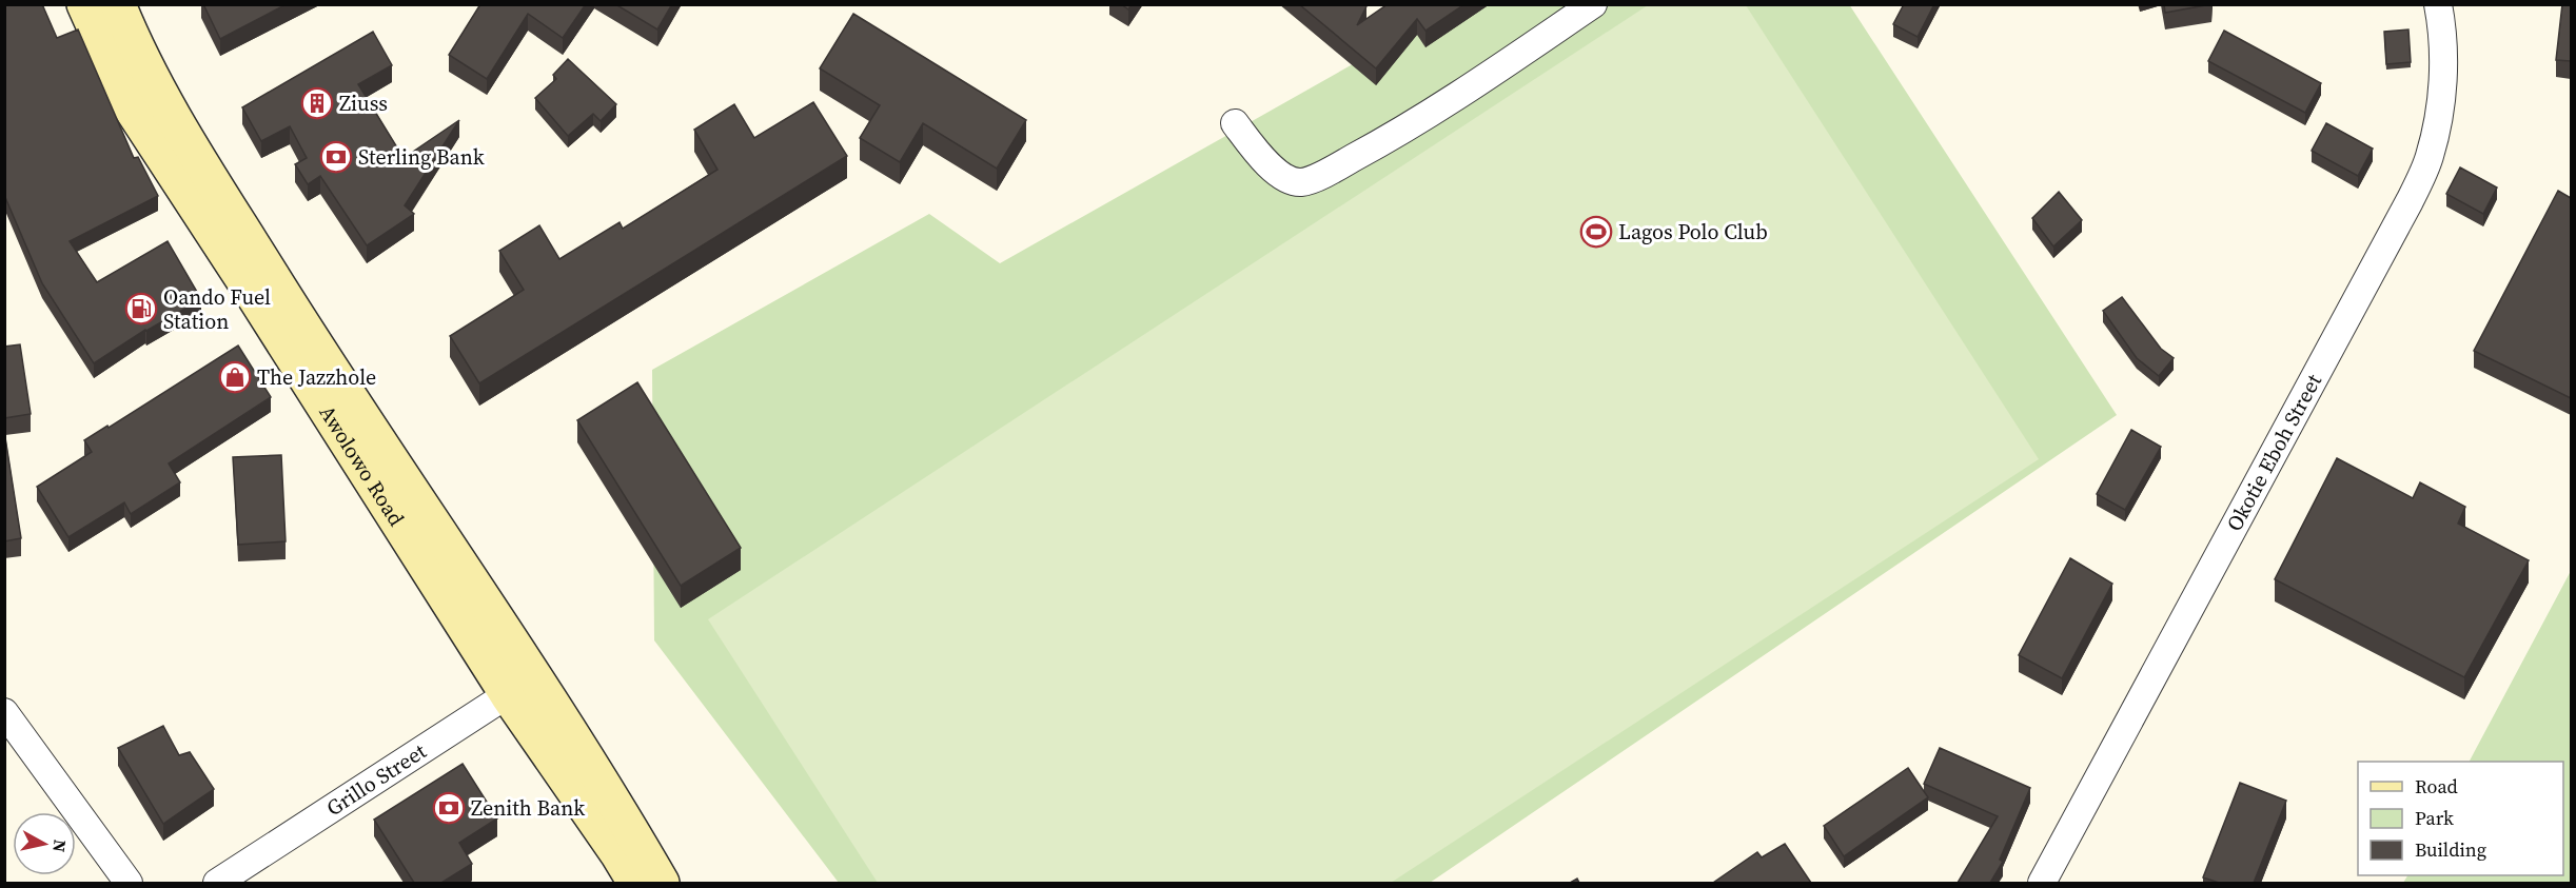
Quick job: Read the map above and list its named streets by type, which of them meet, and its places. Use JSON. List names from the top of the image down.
{
  "streets": {
    "main road": ["Awolowo Road"],
    "street": ["Okotie Eboh Street", "Grillo Street"]
  },
  "crossings": [
    ["Awolowo Road", "Grillo Street"]
  ],
  "places": {
    "building": ["Ziuss"],
    "bank": ["Sterling Bank", "Zenith Bank"],
    "sports": ["Lagos Polo Club"],
    "fuel station": ["Oando Fuel Station"],
    "shop": ["The Jazzhole"]
  },
  "legend": ["Road", "Park", "Building"],
  "north": "right"
}
